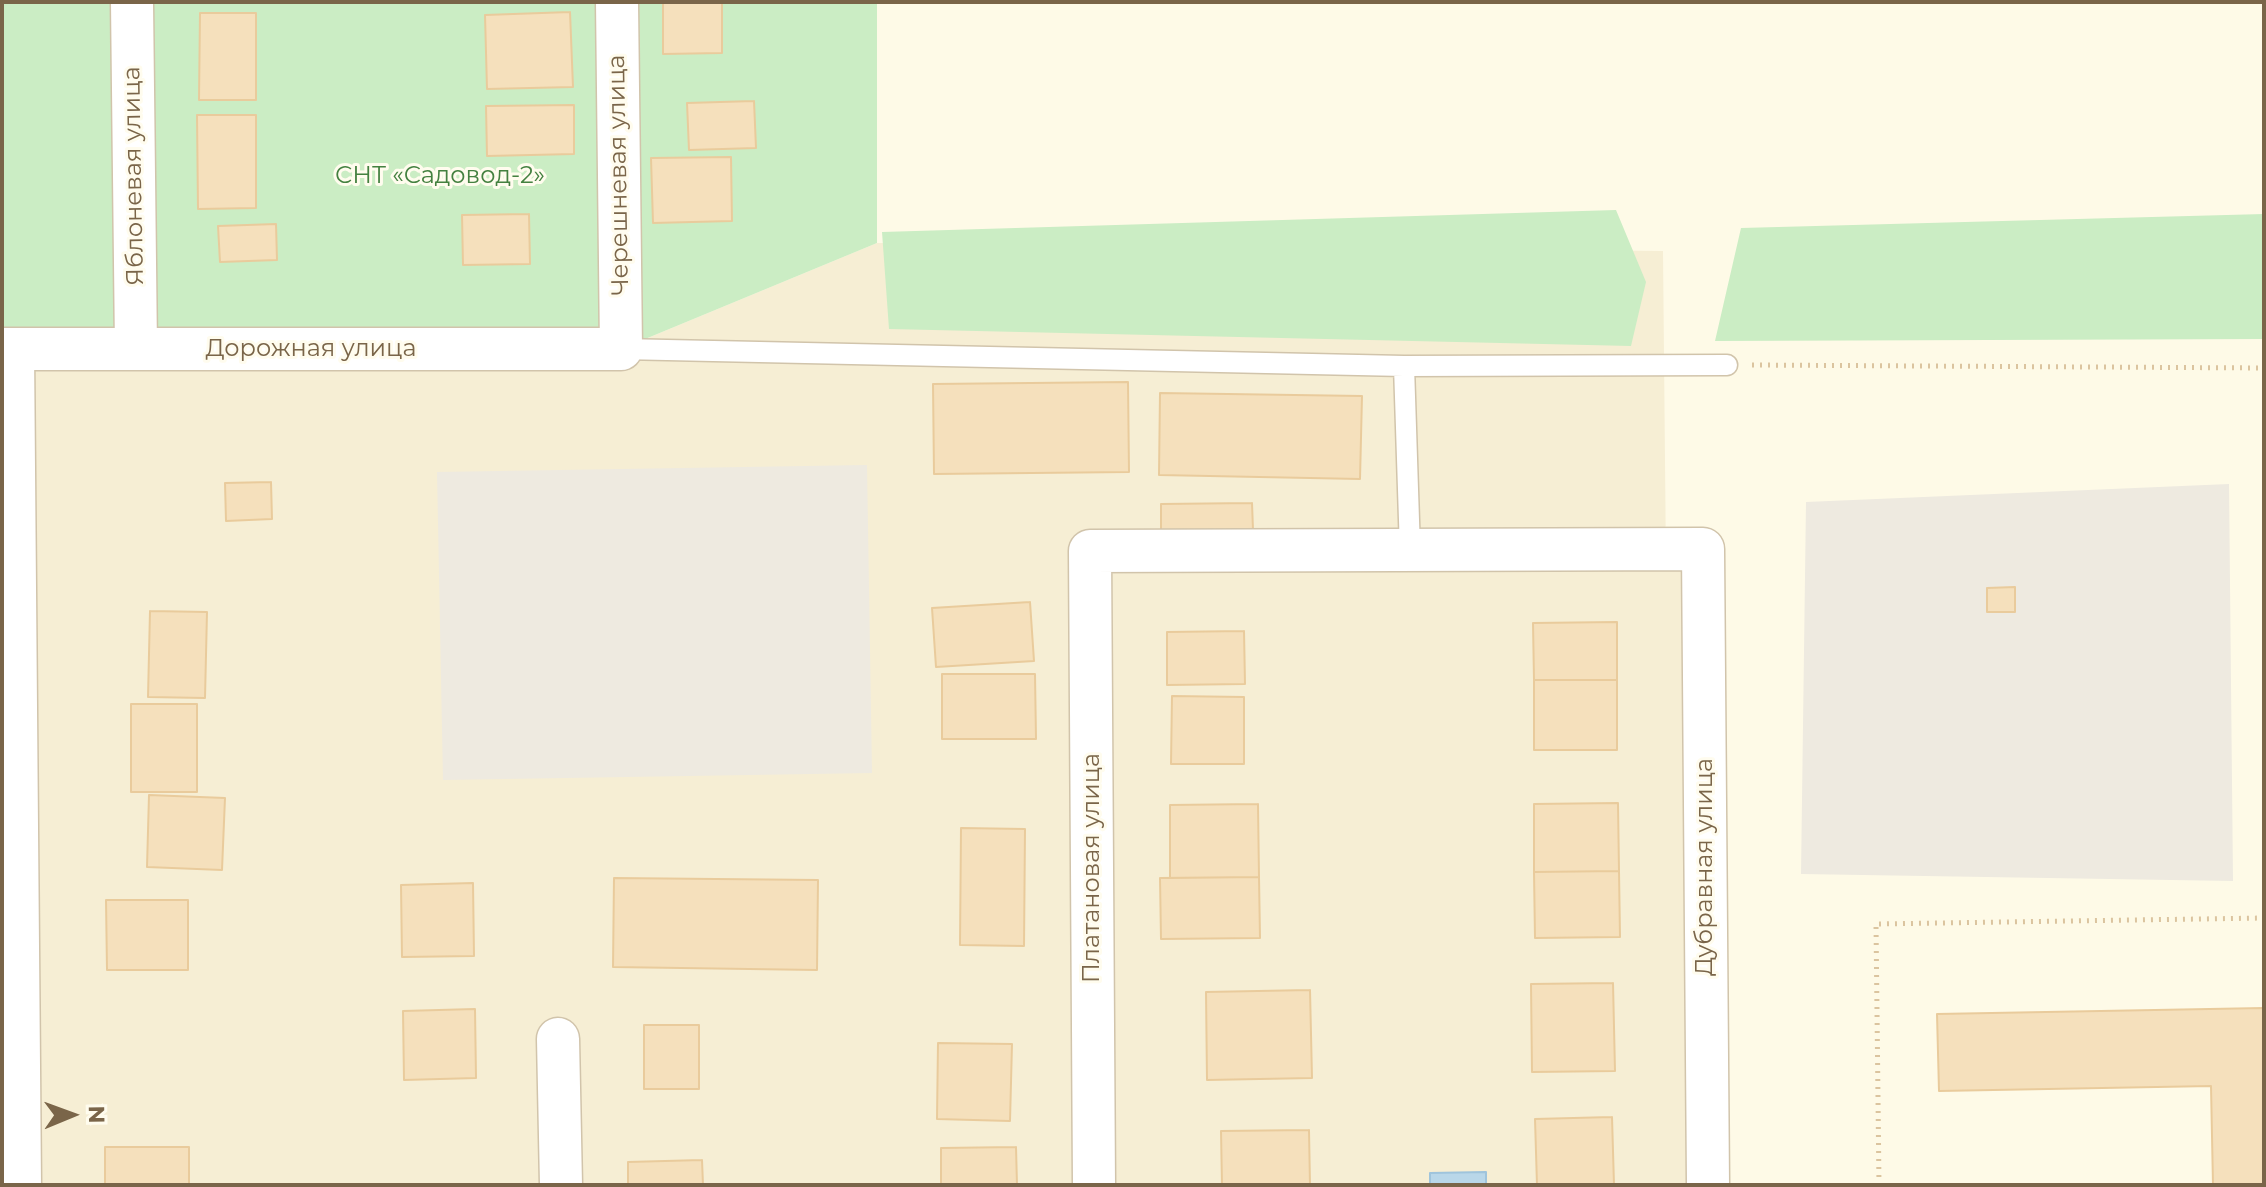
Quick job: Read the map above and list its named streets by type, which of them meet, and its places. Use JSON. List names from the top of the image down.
{
  "streets": {
    "street": [
      "Черешневая улица",
      "Яблоневая улица",
      "Дорожная улица",
      "Дубравная улица",
      "Платановая улица"
    ]
  },
  "crossings": [
    ["Черешневая улица", "Дорожная улица"],
    ["Яблоневая улица", "Дорожная улица"],
    ["Дубравная улица", "Платановая улица"]
  ],
  "parks": ["СНТ «Садовод-2»"],
  "north": "right"
}
